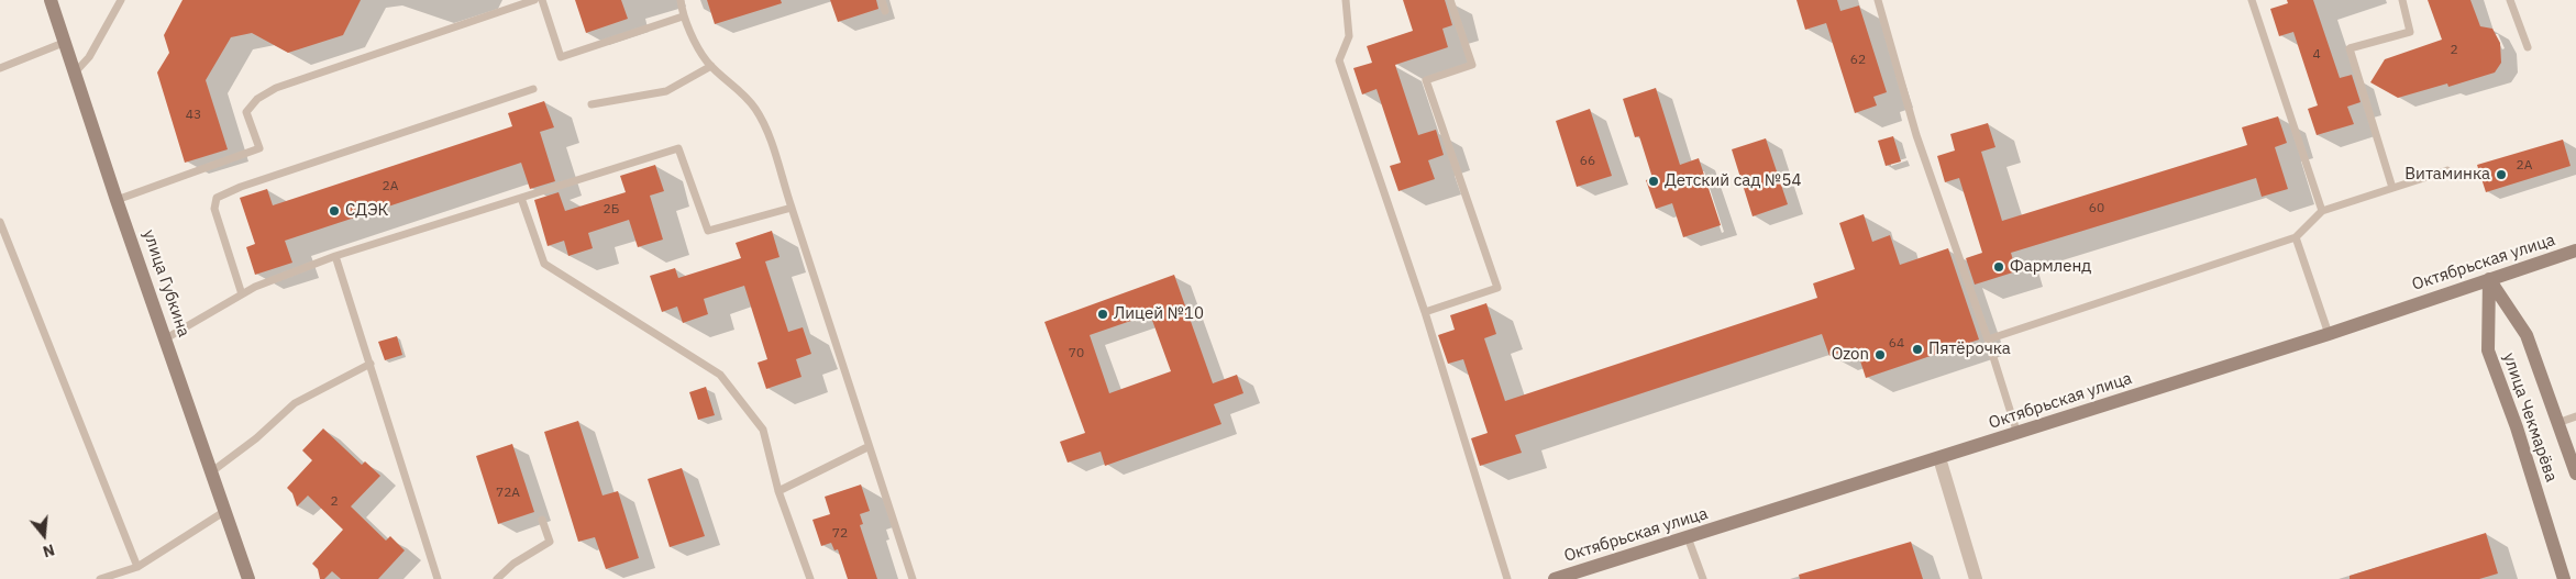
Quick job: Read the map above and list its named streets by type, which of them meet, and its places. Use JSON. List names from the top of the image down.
{
  "streets": {
    "street": ["Октябрьская улица", "улица Губкина", "улица Чекмарёва"]
  },
  "crossings": [
    ["Октябрьская улица", "улица Чекмарёва"]
  ],
  "places": [
    "Витаминка",
    "Детский сад №54",
    "СДЭК",
    "Фармленд",
    "Лицей №10",
    "Пятёрочка",
    "Ozon"
  ],
  "house_numbers": [
    "2",
    "4",
    "62",
    "43",
    "66",
    "2А",
    "2А",
    "60",
    "2Б",
    "64",
    "70",
    "72А",
    "2",
    "72"
  ],
  "north": "bottom"
}
